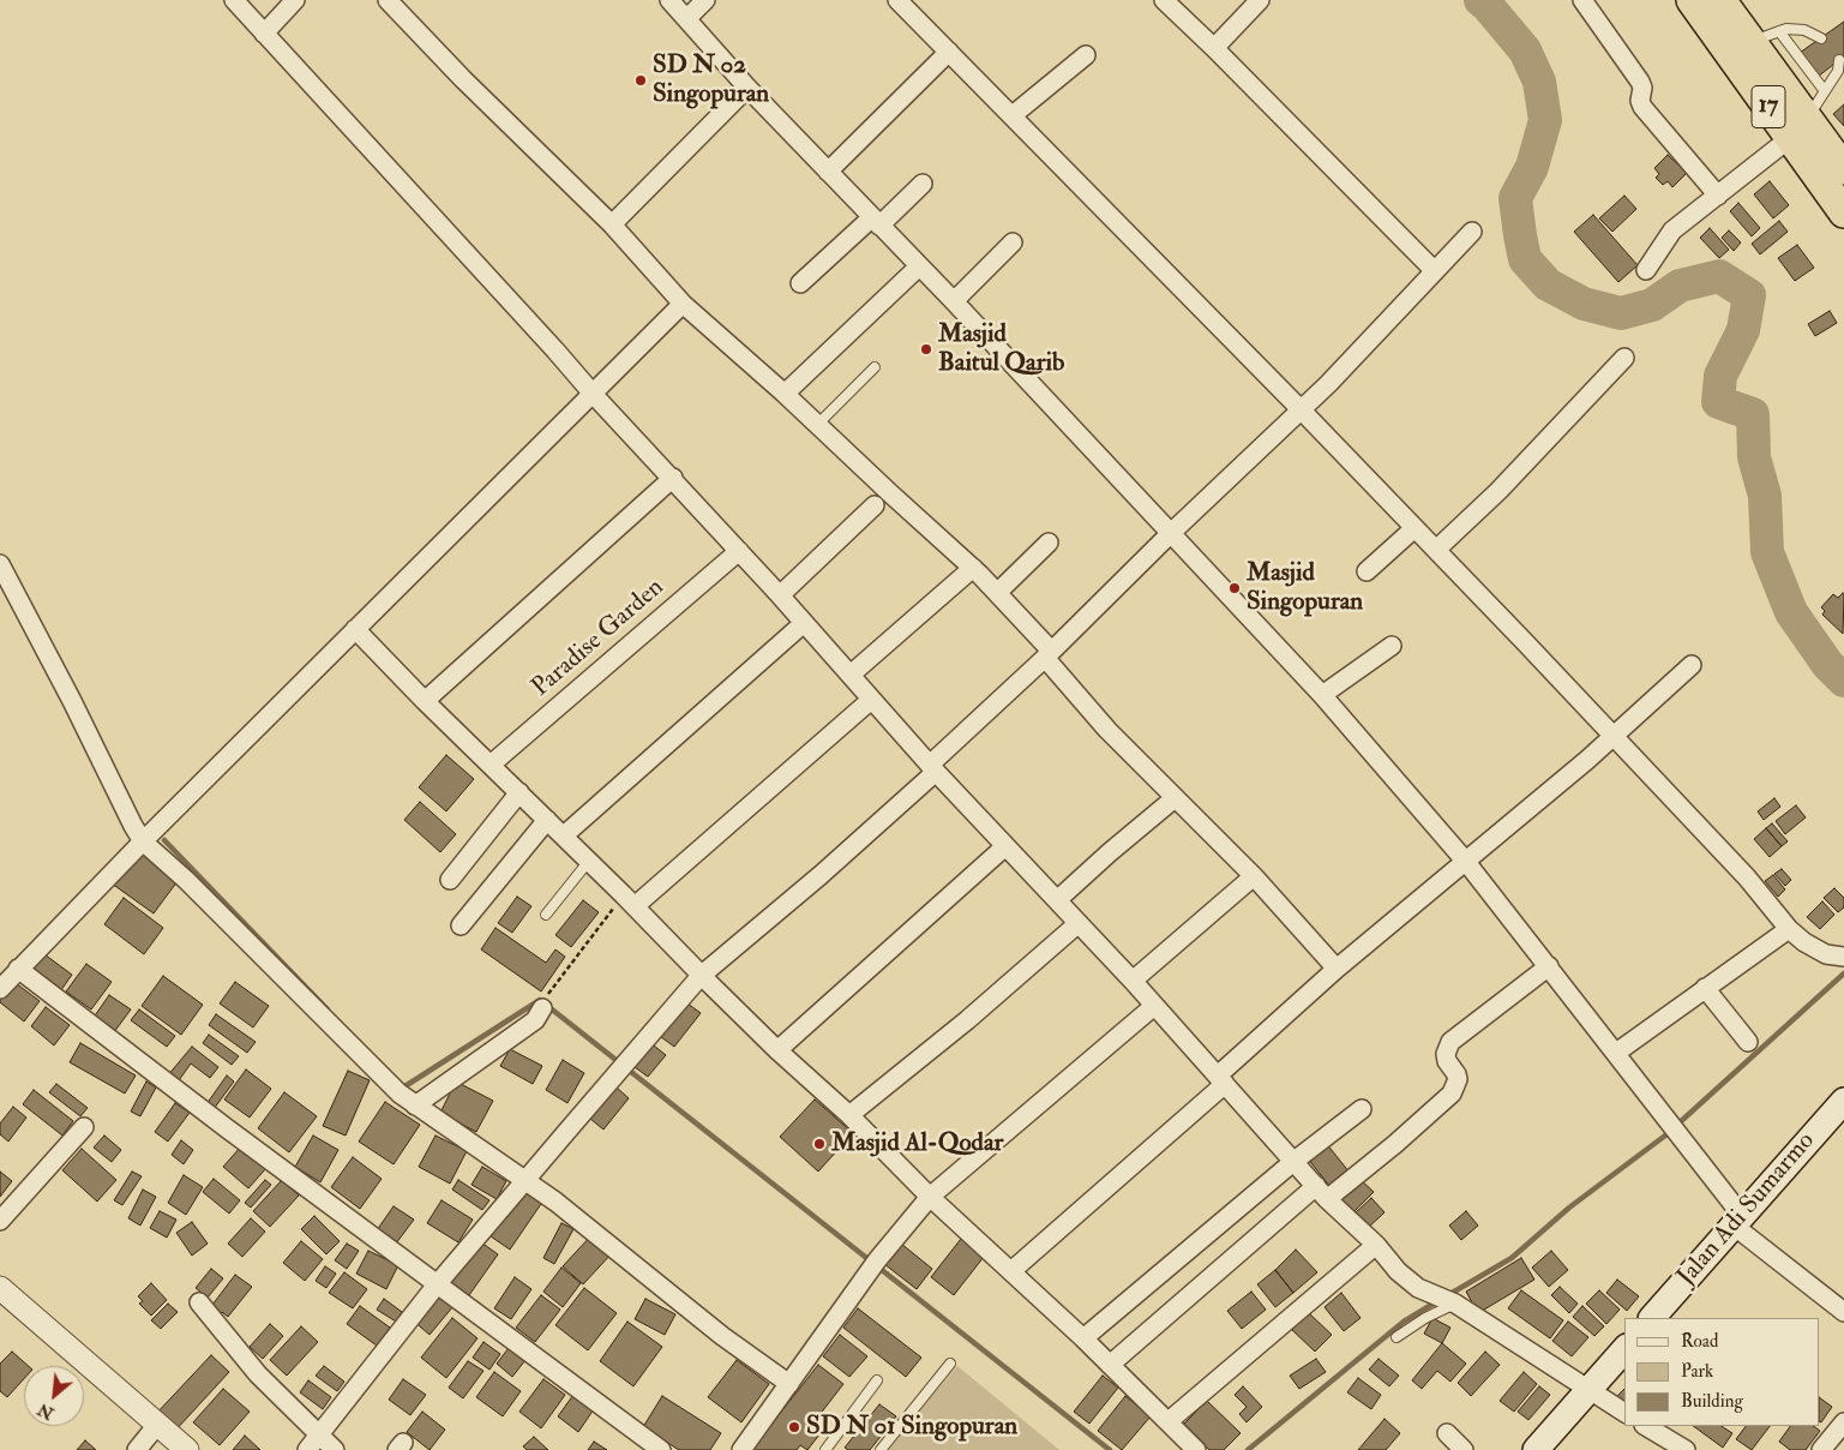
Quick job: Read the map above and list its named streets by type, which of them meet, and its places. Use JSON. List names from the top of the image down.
{
  "streets": {
    "highway": ["17"],
    "main road": ["Jalan Adi Sumarmo"],
    "street": ["Paradise Garden"]
  },
  "places": [
    "SD N 02 Singopuran",
    "Masjid Baitul Qarib",
    "Masjid Singopuran",
    "Masjid Al-Qodar",
    "SD N 01 Singopuran"
  ],
  "legend": ["Road", "Park", "Building"],
  "north": "bottom left"
}
